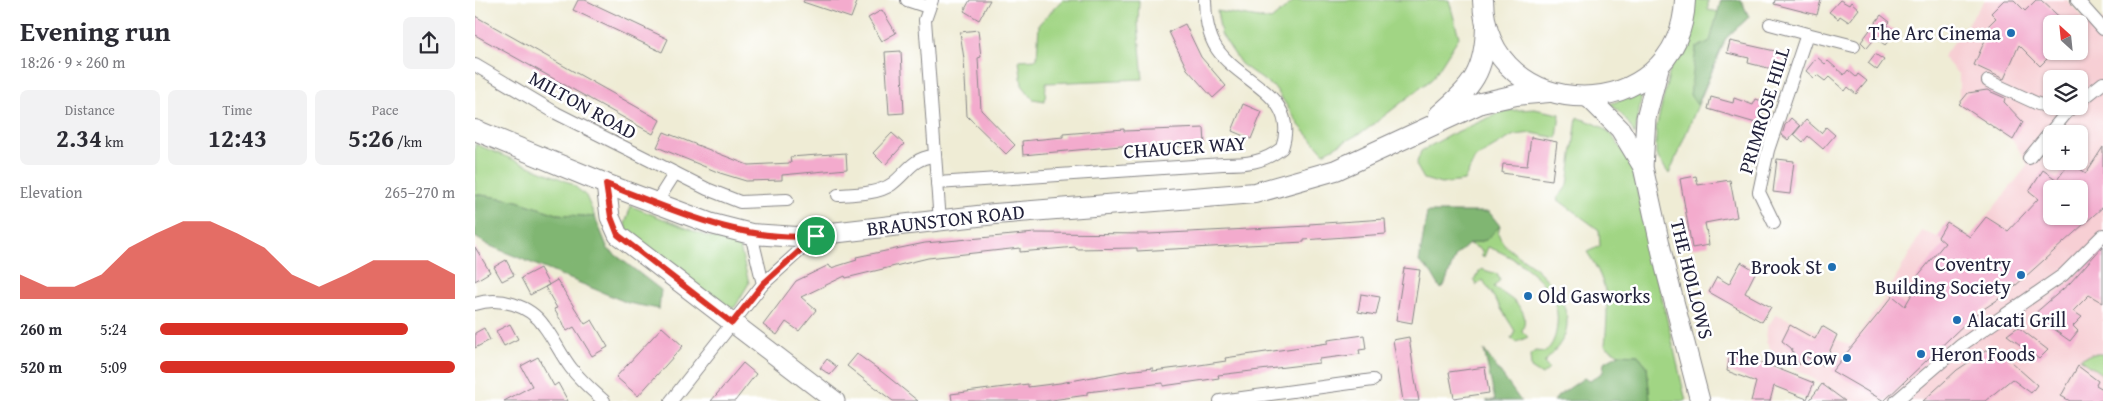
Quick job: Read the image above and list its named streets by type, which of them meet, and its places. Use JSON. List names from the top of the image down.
{
  "streets": {
    "main road": ["BRAUNSTON ROAD", "THE HOLLOWS"],
    "street": ["MILTON ROAD", "PRIMROSE HILL", "CHAUCER WAY"]
  },
  "places": [
    "The Arc Cinema",
    "Brook St",
    "Coventry Building Society",
    "Old Gasworks",
    "Alacati Grill",
    "Heron Foods",
    "The Dun Cow"
  ],
  "north": "top left",
  "page": {
    "heading": ["Evening run", "18:26 · 9 × 260 m"],
    "map_buttons": ["+", "−"],
    "stats": [
      ["Distance", "2.34 km"],
      ["Time", "12:43"],
      ["Pace", "5:26 /km"]
    ],
    "chart": ["Elevation", "265–270 m"],
    "list": [
      {
        "name": "260 m",
        "note": "5:24"
      },
      {
        "name": "520 m",
        "note": "5:09"
      }
    ]
  }
}
